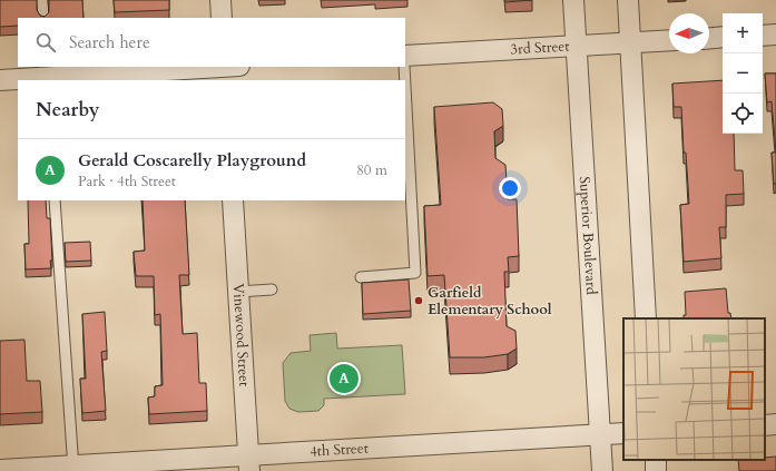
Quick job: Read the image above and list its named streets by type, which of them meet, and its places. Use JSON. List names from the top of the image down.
{
  "streets": {
    "street": [
      "3rd Street",
      "Superior Boulevard",
      "Vinewood Street",
      "4th Street"
    ]
  },
  "crossings": [
    ["3rd Street", "Superior Boulevard"],
    ["Superior Boulevard", "4th Street"],
    ["Vinewood Street", "4th Street"]
  ],
  "places": ["Garfield Elementary School"],
  "north": "left",
  "page": {
    "map_buttons": ["+", "−"],
    "search": "Search here",
    "heading": "Nearby",
    "list": [
      {
        "mark": "A",
        "name": "Gerald Coscarelly Playground",
        "note": "Park · 4th Street",
        "value": "80 m"
      }
    ],
    "pins": "A"
  }
}
